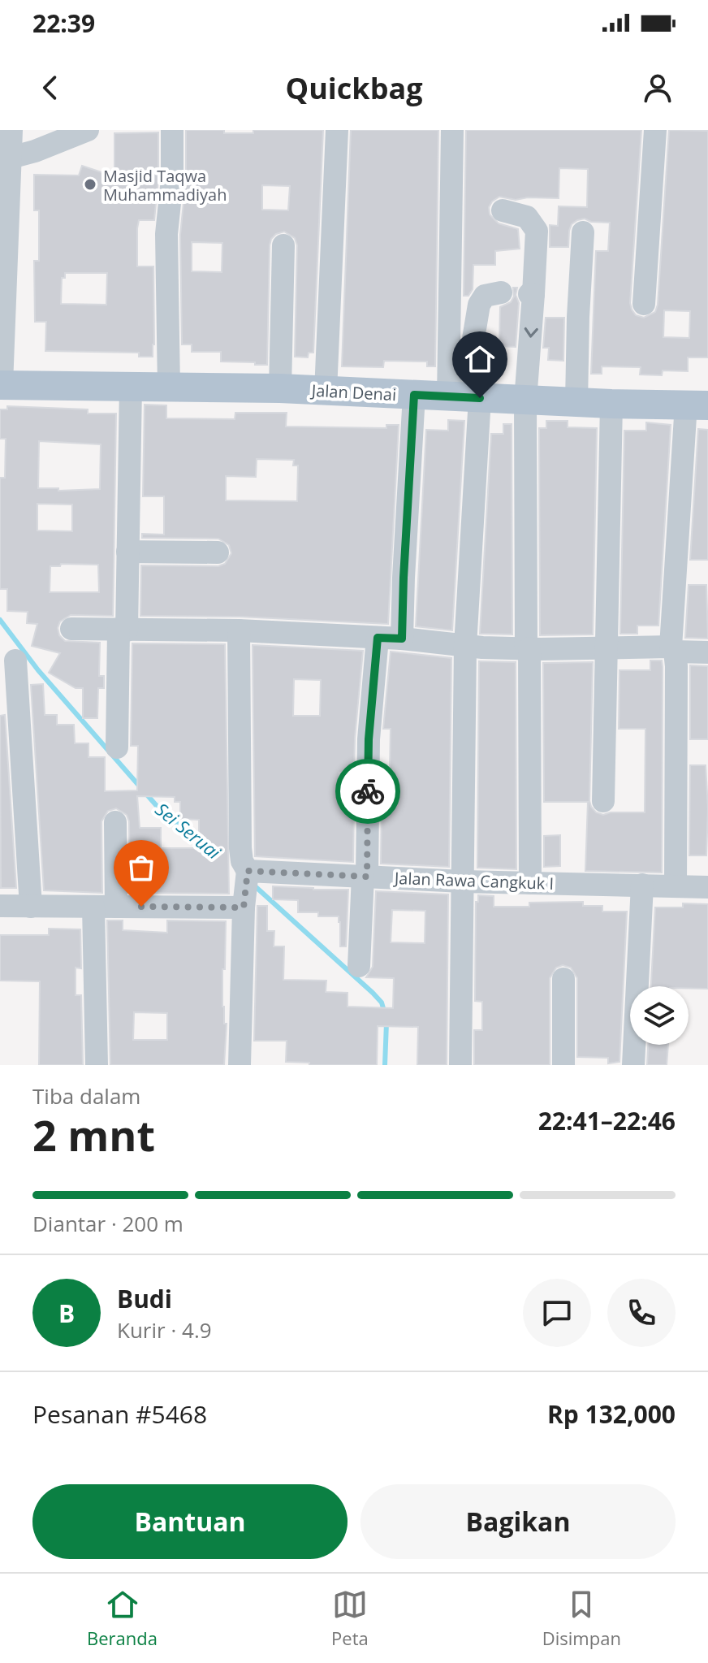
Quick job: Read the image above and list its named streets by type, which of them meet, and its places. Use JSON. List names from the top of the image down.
{
  "streets": {
    "main road": ["Jalan Denai"],
    "street": ["Jalan Rawa Cangkuk I"]
  },
  "water": ["Sei Seruai"],
  "places": ["Masjid Taqwa Muhammadiyah"],
  "page": {
    "status": "22:39",
    "header": "Quickbag",
    "heading": ["2 mnt", "Tiba dalam", "22:41–22:46"],
    "panel": [
      "Budi",
      "Kurir · 4.9",
      "Pesanan #5468",
      "Rp 132,000"
    ],
    "bar": "Diantar · 200 m",
    "round": "B",
    "buttons": ["Bantuan", "Bagikan"],
    "tabs": ["Beranda", "Peta", "Disimpan"]
  }
}
